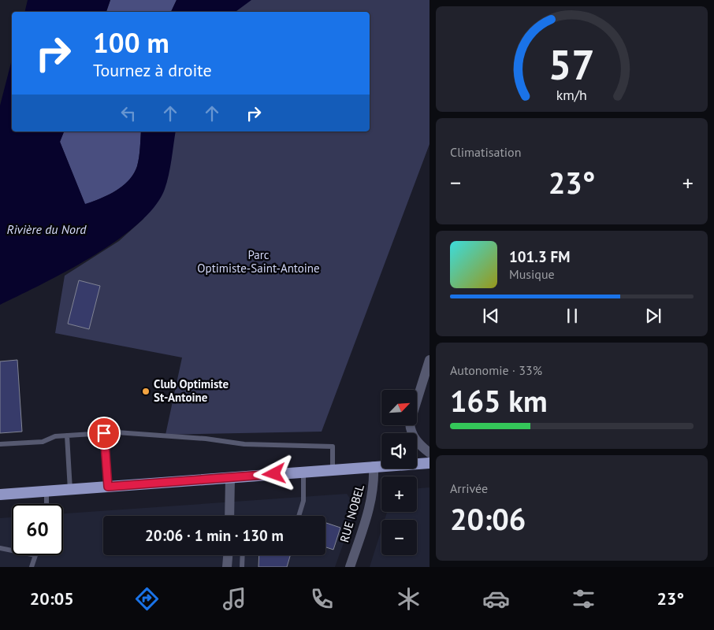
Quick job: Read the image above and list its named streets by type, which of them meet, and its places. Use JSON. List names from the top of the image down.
{
  "streets": {
    "street": ["RUE NOBEL"]
  },
  "water": ["Rivière du Nord"],
  "parks": ["Parc Optimiste-Saint-Antoine"],
  "places": ["Club Optimiste St-Antoine"],
  "north": "top right",
  "page": {
    "turn": ["100 m", "Tournez à droite"],
    "tile": [
      "Climatisation",
      ["Autonomie · 33%", "165 km"],
      ["Arrivée", "20:06"]
    ],
    "heat": ["−", "23°", "+"],
    "song": ["101.3 FM", "Musique"],
    "map_buttons": ["+", "−"],
    "limit": "60",
    "trip": "20:06 · 1 min · 130 m",
    "tabs": ["20:05", "23°"],
    "gauge": ["57", "km/h"]
  }
}
